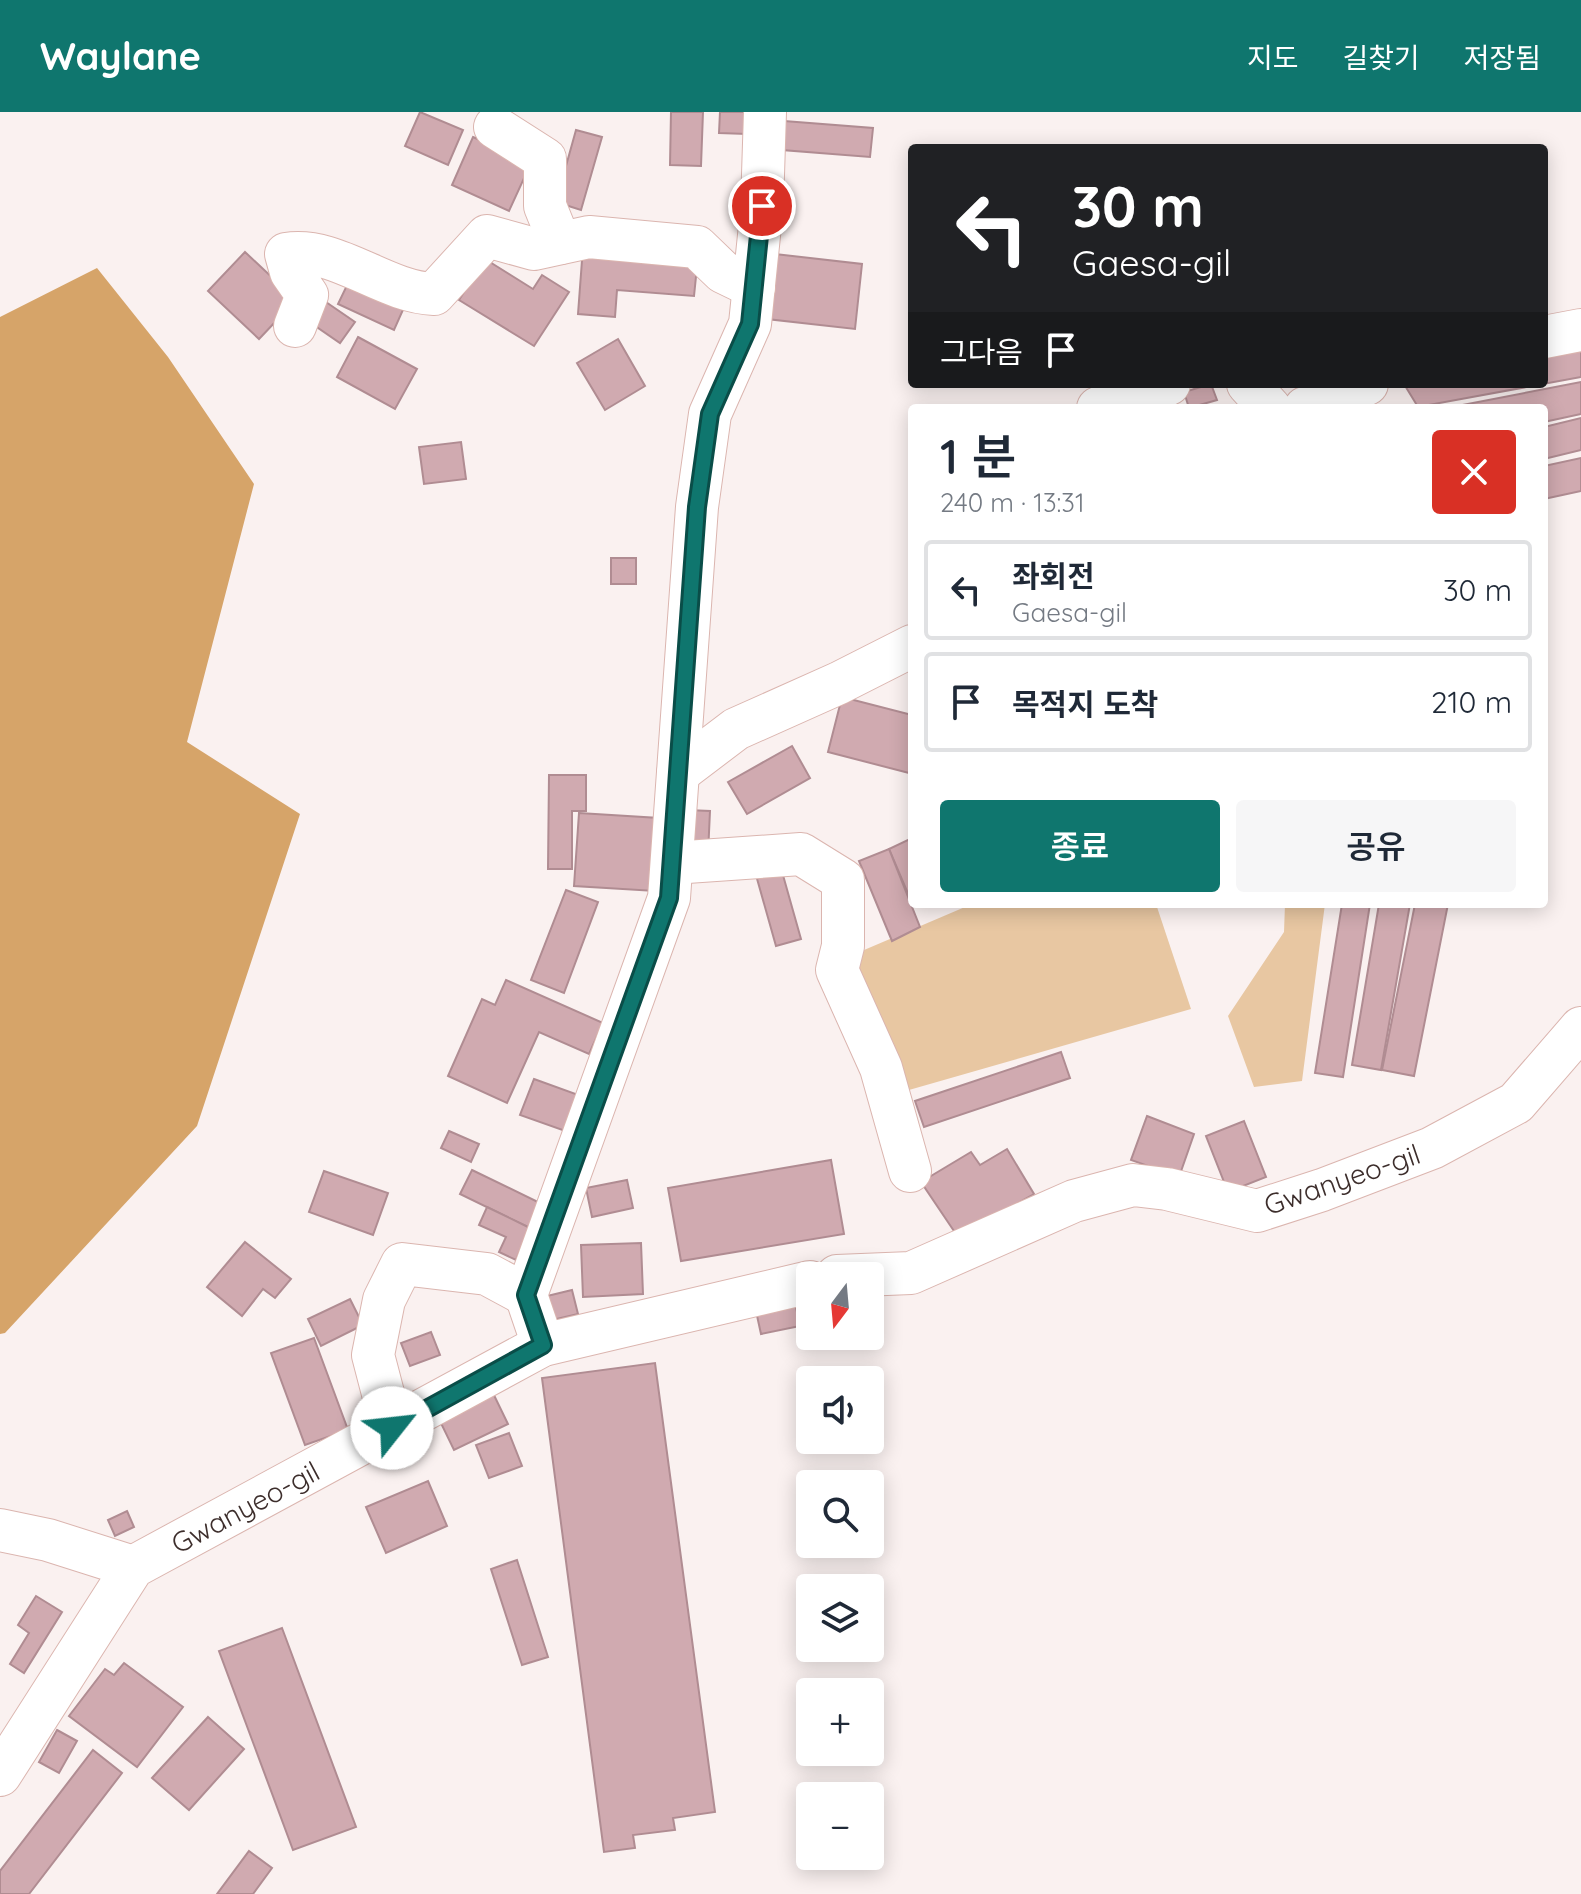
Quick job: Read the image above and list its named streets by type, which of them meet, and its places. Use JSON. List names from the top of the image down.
{
  "streets": {
    "street": ["Gwanyeo-gil"]
  },
  "north": "bottom",
  "page": {
    "header": "Waylane",
    "nav": ["지도", "길찾기", "저장됨"],
    "turn": ["30 m", "Gaesa-gil"],
    "then": "그다음",
    "heading": ["1 분", "240 m · 13:31"],
    "list": [
      {
        "name": "좌회전",
        "note": "Gaesa-gil",
        "value": "30 m"
      },
      {
        "name": "목적지 도착",
        "value": "210 m"
      }
    ],
    "buttons": ["종료", "공유"],
    "map_buttons": ["+", "−"]
  }
}
